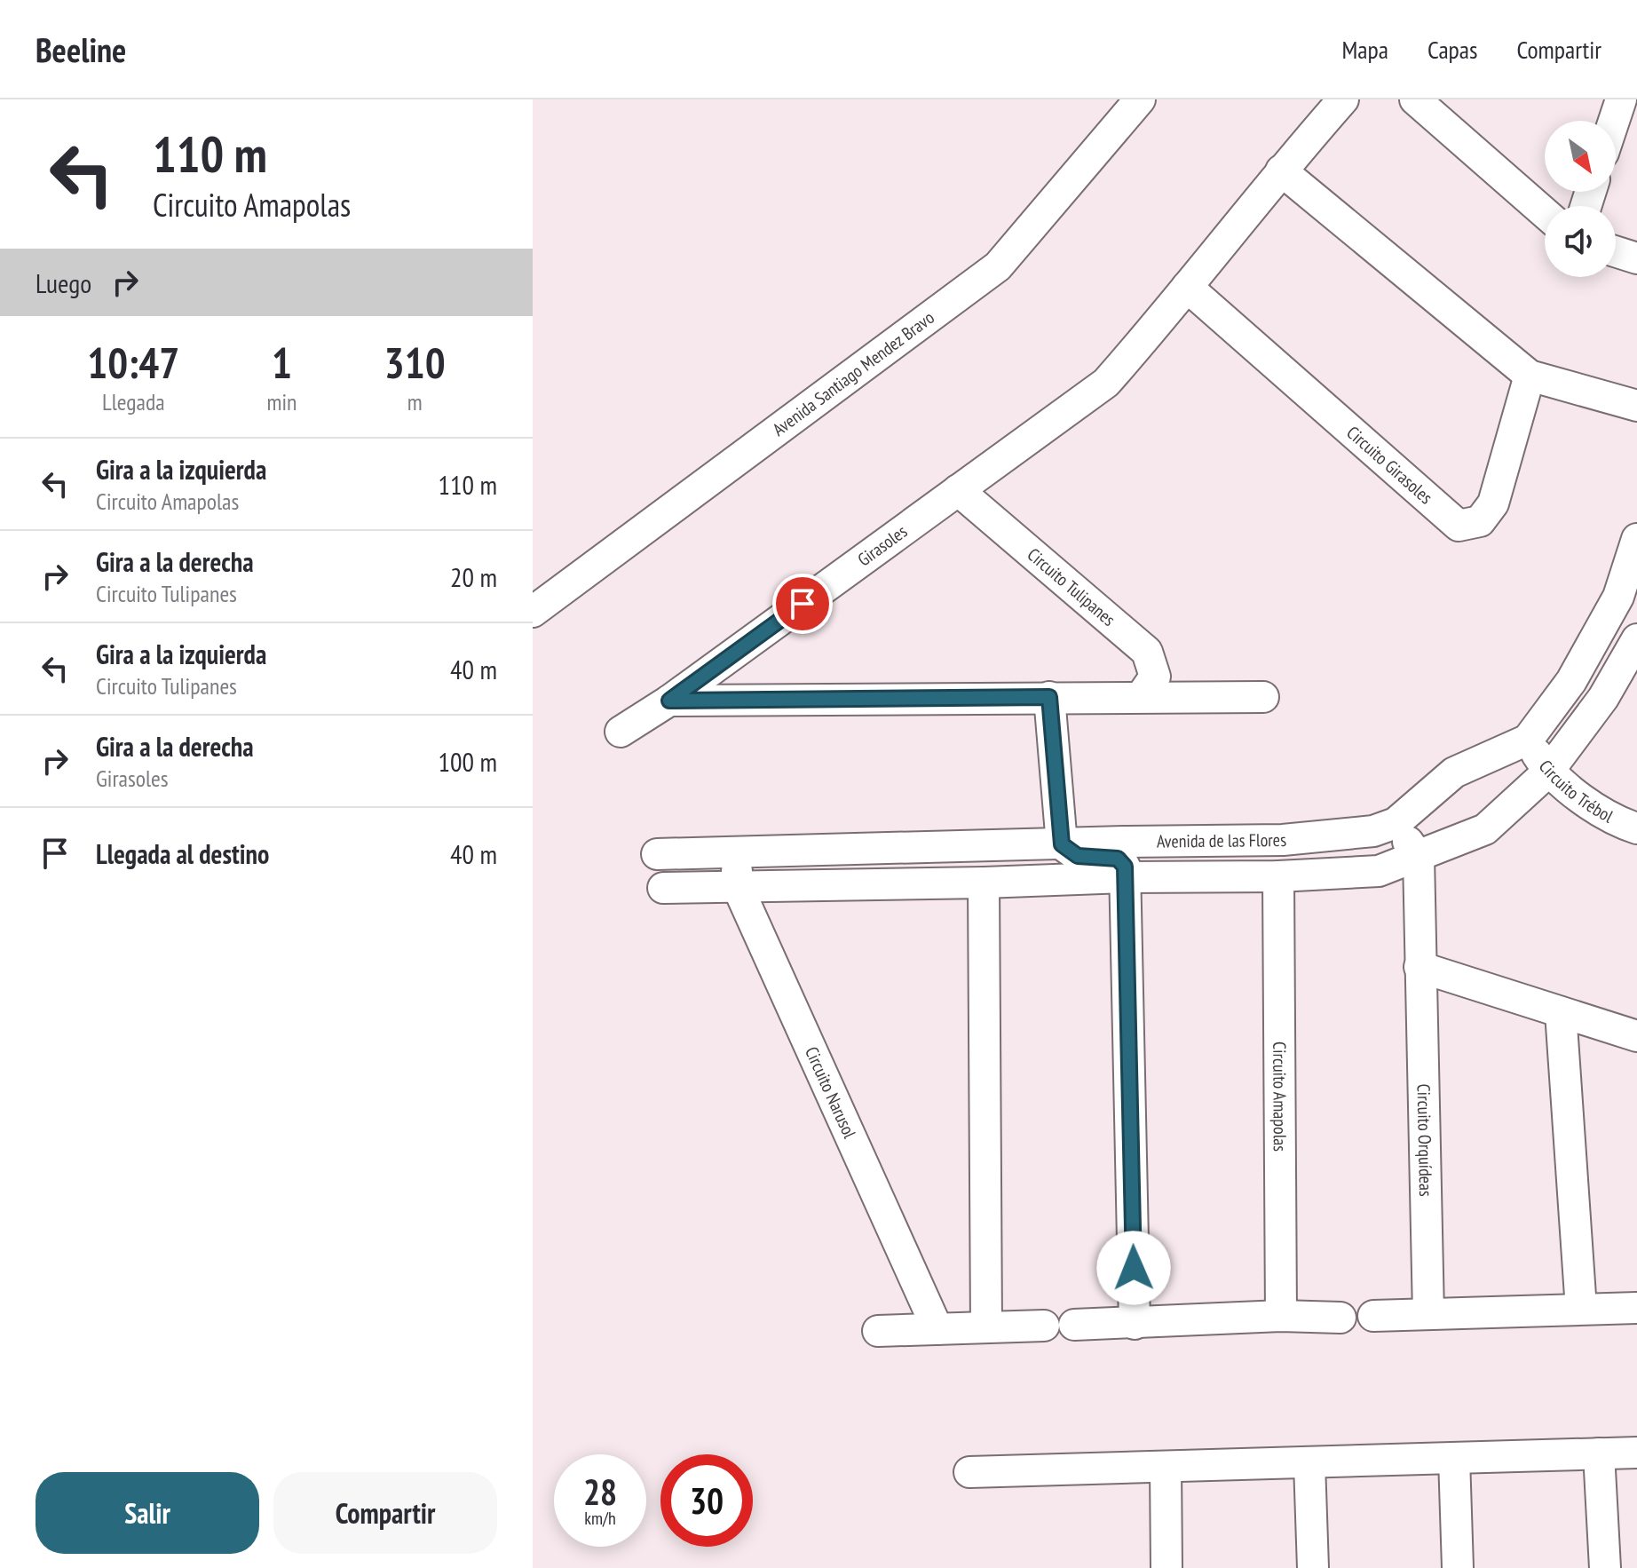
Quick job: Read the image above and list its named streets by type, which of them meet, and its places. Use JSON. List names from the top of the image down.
{
  "streets": {
    "street": [
      "Avenida Santiago Mendez Bravo",
      "Circuito Girasoles",
      "Girasoles",
      "Circuito Tulipanes",
      "Circuito Trébol",
      "Avenida de las Flores",
      "Circuito Narusol",
      "Circuito Amapolas",
      "Circuito Orquídeas"
    ]
  },
  "crossings": [
    ["Circuito Girasoles", "Girasoles"],
    ["Girasoles", "Circuito Tulipanes"],
    ["Circuito Trébol", "Avenida de las Flores"],
    ["Avenida de las Flores", "Circuito Narusol"],
    ["Avenida de las Flores", "Circuito Amapolas"],
    ["Avenida de las Flores", "Circuito Orquídeas"]
  ],
  "north": "bottom right",
  "page": {
    "header": "Beeline",
    "nav": ["Mapa", "Capas", "Compartir"],
    "turn": ["110 m", "Circuito Amapolas"],
    "then": "Luego",
    "eta": [
      "10:47",
      "Llegada",
      "1",
      "min",
      "310",
      "m"
    ],
    "list": [
      {
        "name": "Gira a la izquierda",
        "note": "Circuito Amapolas",
        "value": "110 m"
      },
      {
        "name": "Gira a la derecha",
        "note": "Circuito Tulipanes",
        "value": "20 m"
      },
      {
        "name": "Gira a la izquierda",
        "note": "Circuito Tulipanes",
        "value": "40 m"
      },
      {
        "name": "Gira a la derecha",
        "note": "Girasoles",
        "value": "100 m"
      },
      {
        "name": "Llegada al destino",
        "value": "40 m"
      }
    ],
    "speed": "28 km/h",
    "limit": "30",
    "buttons": ["Salir", "Compartir"]
  }
}
